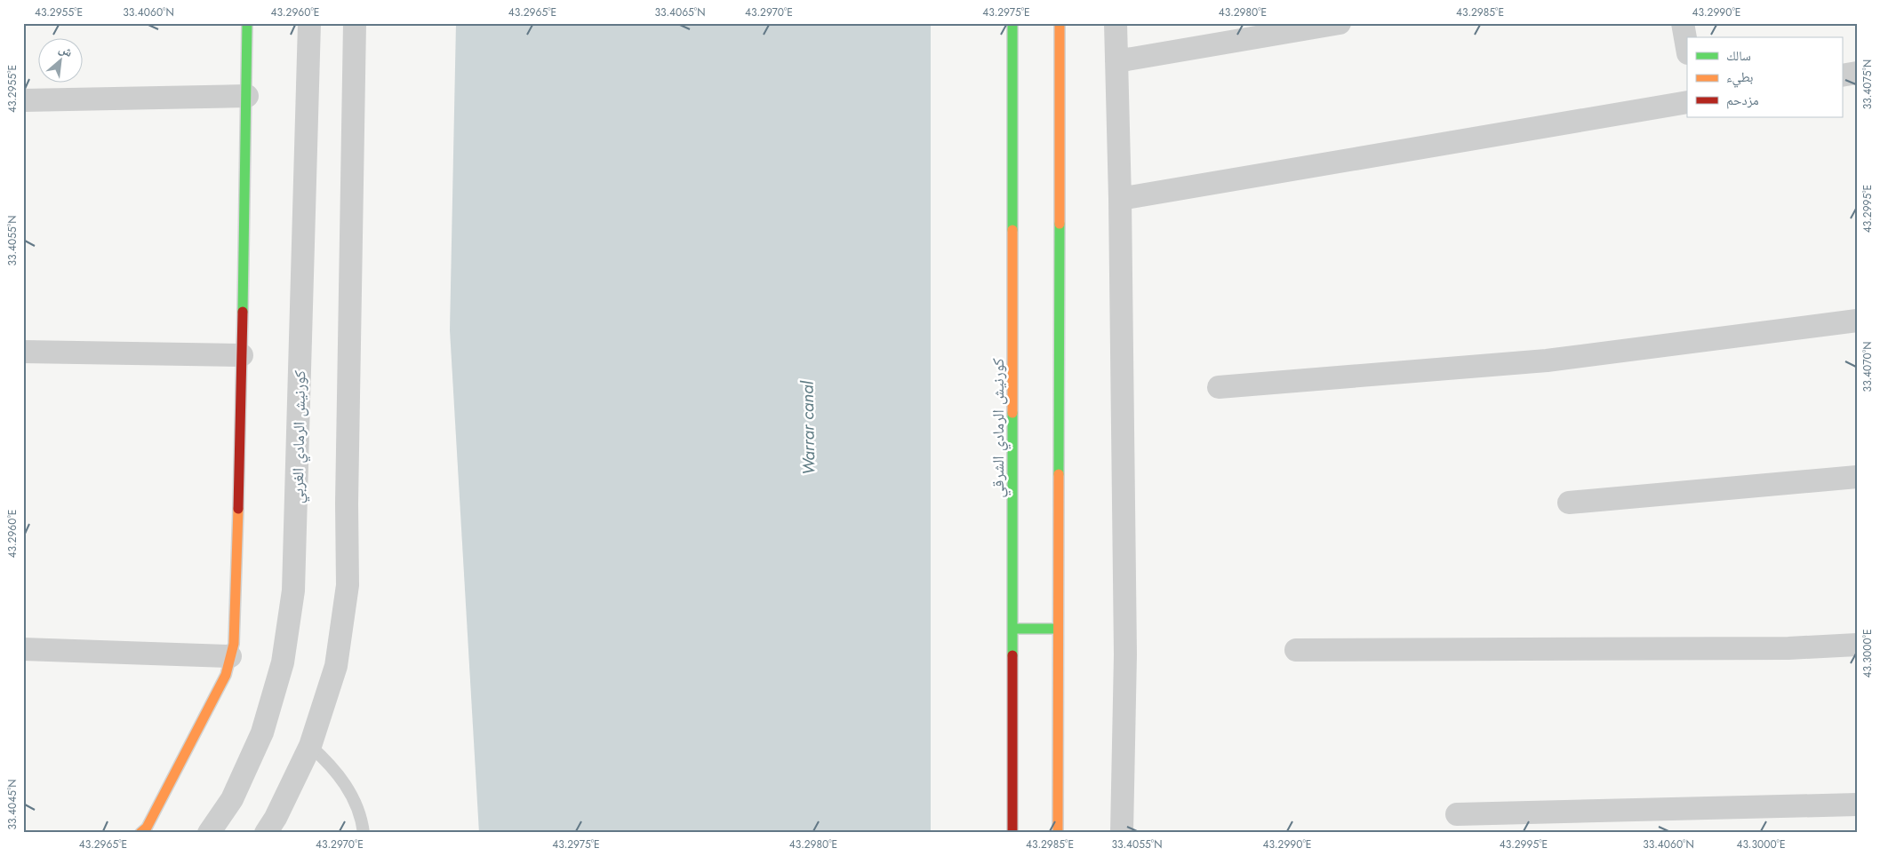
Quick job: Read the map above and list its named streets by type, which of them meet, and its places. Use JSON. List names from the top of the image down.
{
  "streets": {
    "main road": ["كورنيش الرمادي الشرقي"],
    "street": ["كورنيش الرمادي الغربي"]
  },
  "water": ["Warrar canal"],
  "legend": ["سالك", "بطيء", "مزدحم"],
  "north": "top right",
  "coordinates": [
    "43.2955°E",
    "33.4060°N",
    "43.2960°E",
    "43.2965°E",
    "33.4065°N",
    "43.2970°E",
    "43.2975°E",
    "43.2980°E",
    "43.2985°E",
    "43.2990°E",
    "33.4075°N",
    "43.2995°E",
    "33.4055°N",
    "33.4070°N",
    "43.3000°E",
    "33.4045°N"
  ]
}
